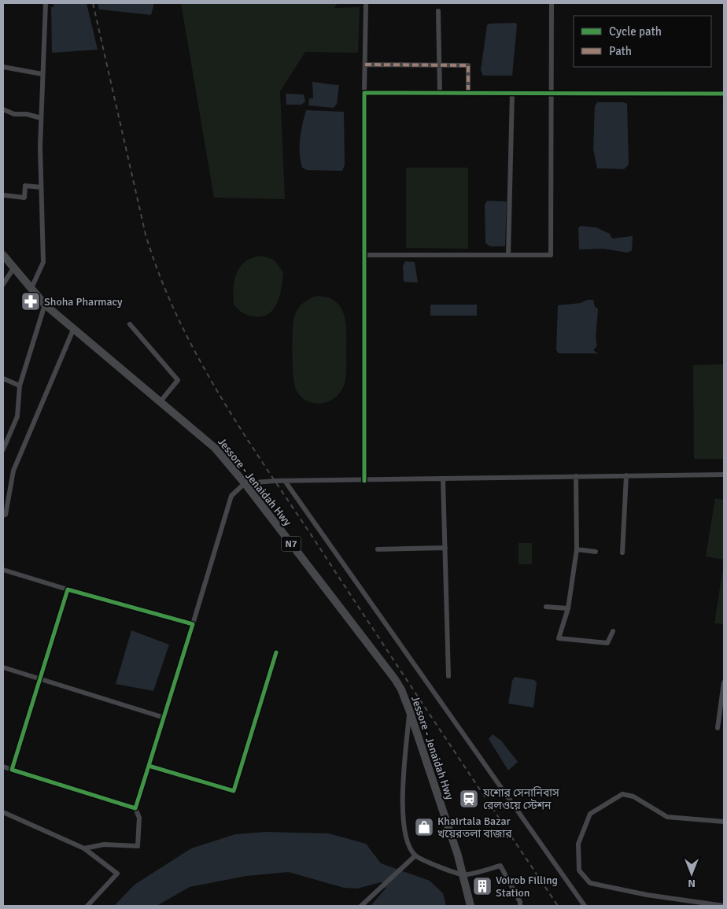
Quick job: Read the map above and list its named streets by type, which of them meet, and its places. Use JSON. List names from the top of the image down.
{
  "streets": {
    "highway": ["Jessore - Jenaidah Hwy", "N7"]
  },
  "places": {
    "pharmacy": ["Shoha Pharmacy"],
    "station": ["যশোর সেনানিবাস রেলওয়ে স্টেশন"],
    "shop": ["Khairtala Bazar খয়েরতলা বাজার"],
    "building": ["Voirob Filling Station"]
  },
  "legend": ["Cycle path", "Path"],
  "north": "bottom"
}
